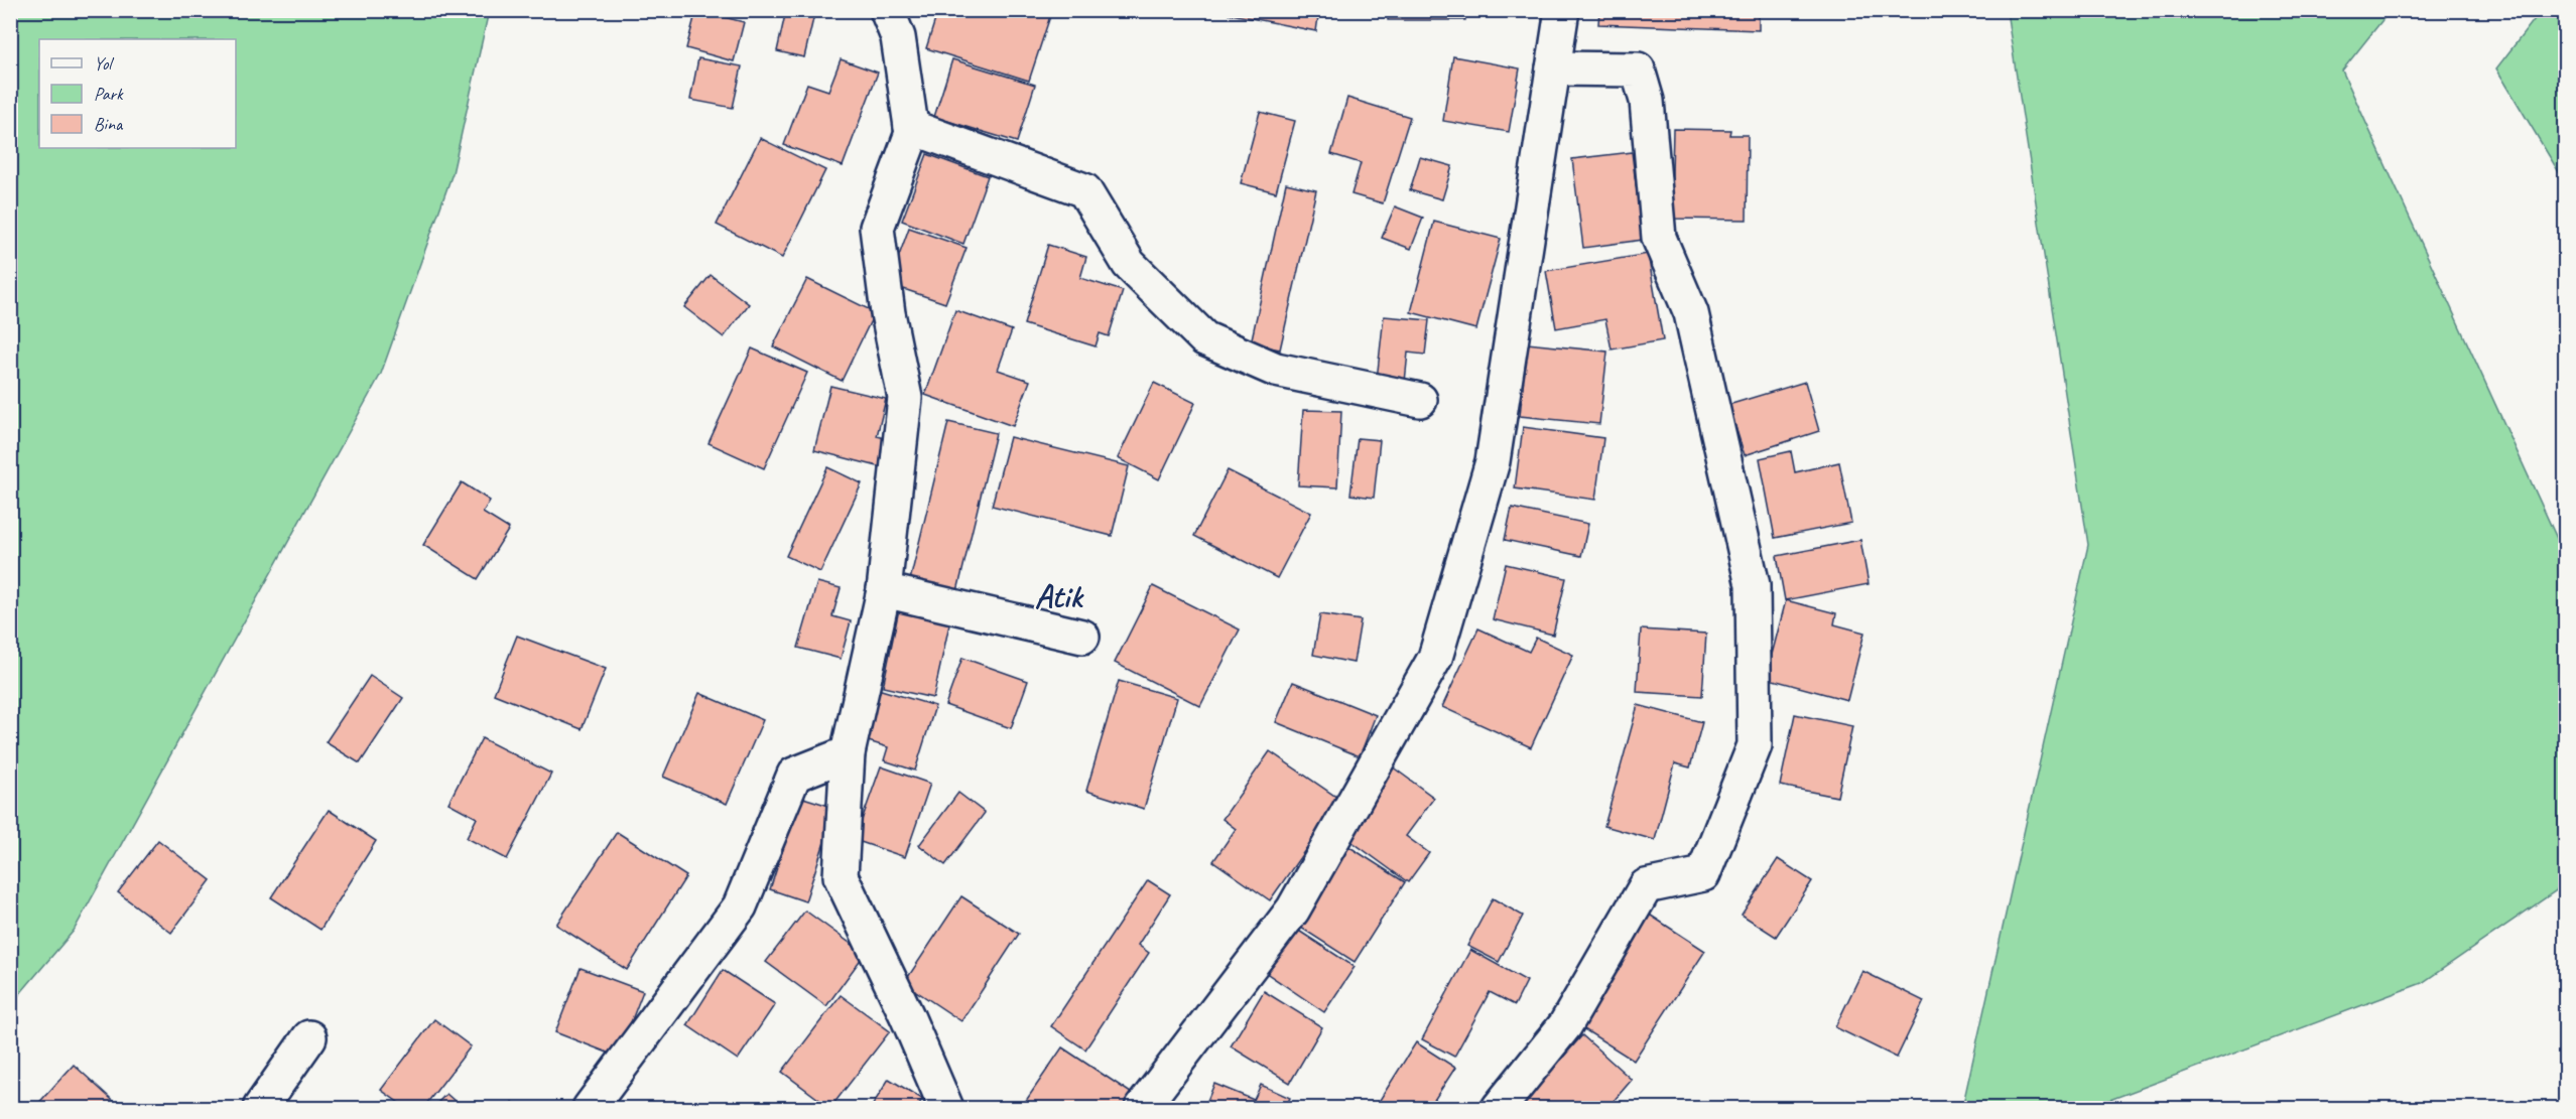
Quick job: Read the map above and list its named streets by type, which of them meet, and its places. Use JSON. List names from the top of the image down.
{
  "districts": ["Atik"],
  "legend": ["Yol", "Park", "Bina"]
}
